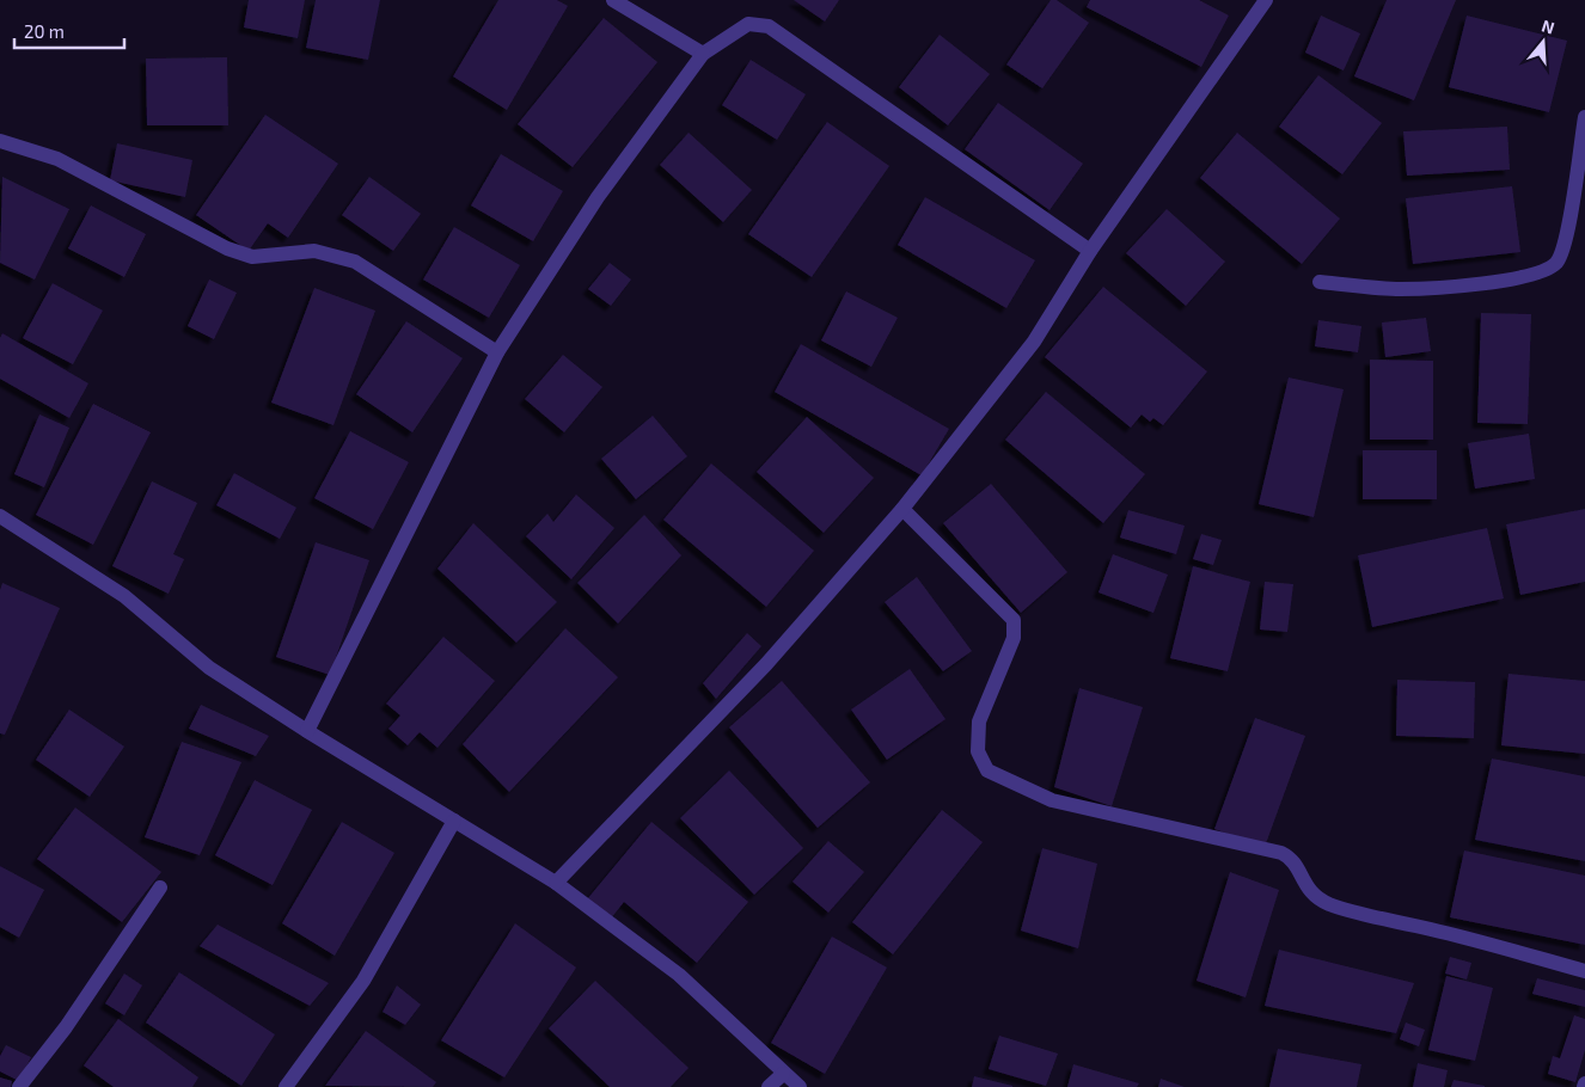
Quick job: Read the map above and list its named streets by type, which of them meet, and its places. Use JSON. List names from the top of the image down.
{
  "scale_bar": "20 m",
  "north": "top"
}
